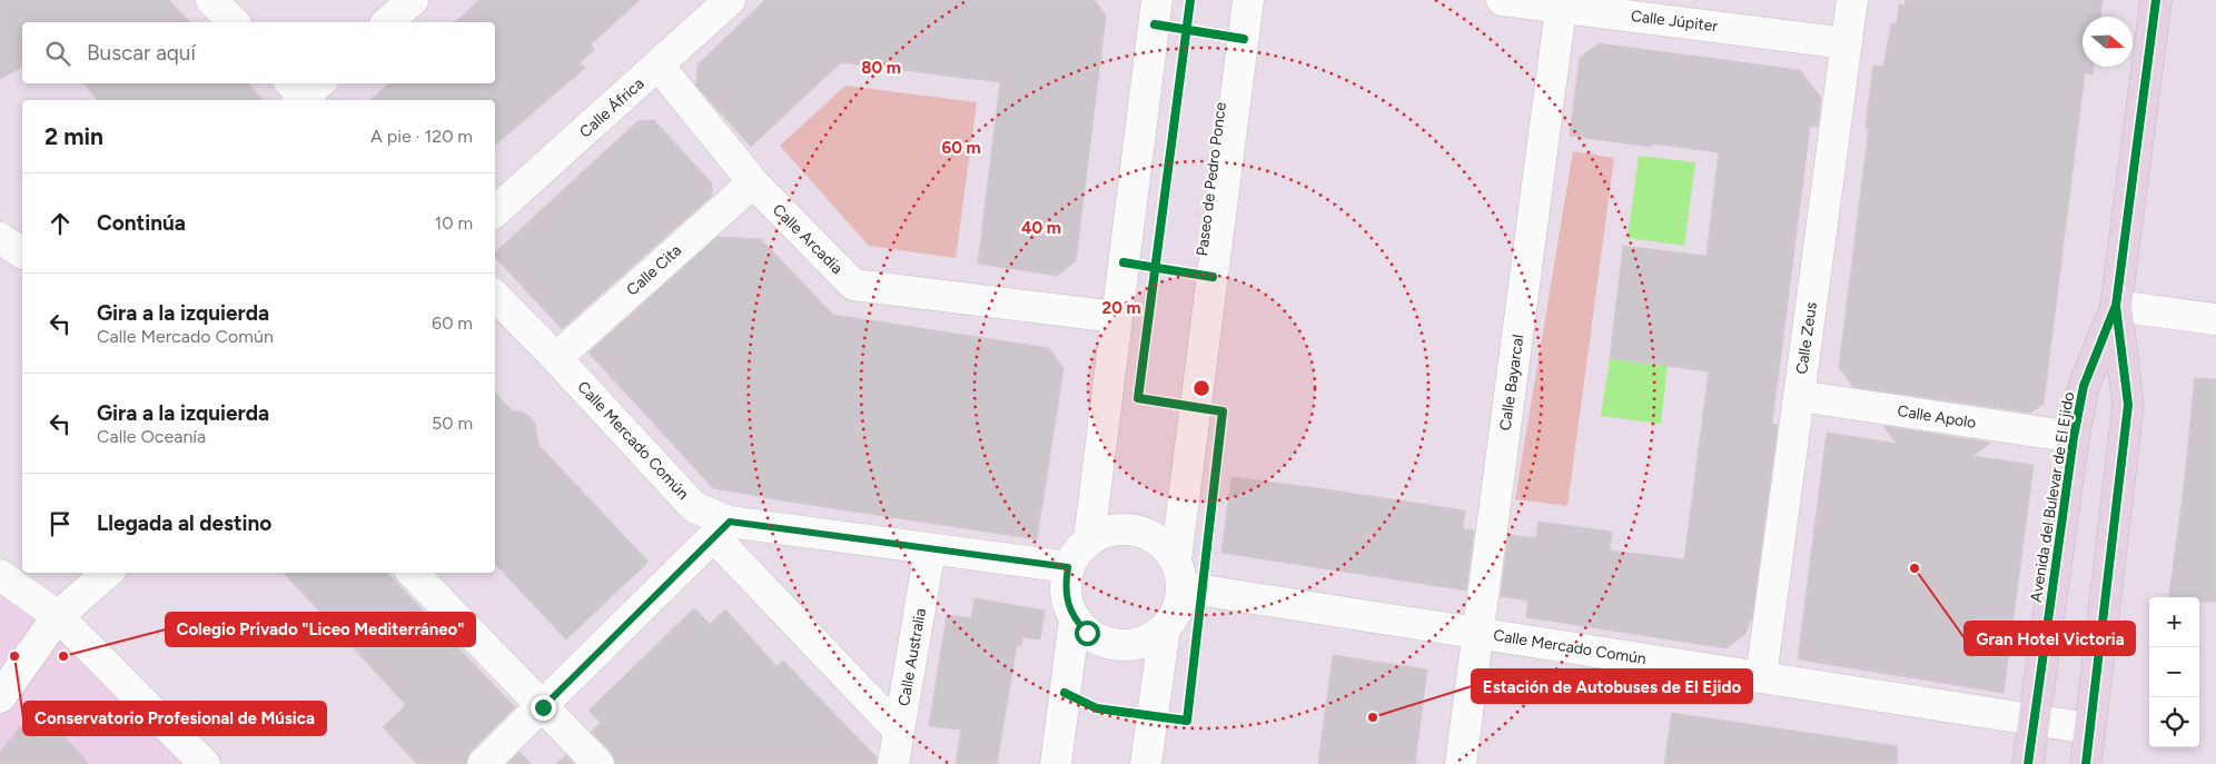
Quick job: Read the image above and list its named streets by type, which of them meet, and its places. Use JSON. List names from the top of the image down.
{
  "streets": {
    "main road": ["Avenida del Bulevar de El Ejido"],
    "street": [
      "Calle Júpiter",
      "Calle África",
      "Paseo de Pedro Ponce",
      "Calle Arcadia",
      "Calle Cita",
      "Calle Zeus",
      "Calle Bayarcal",
      "Calle Apolo",
      "Calle Mercado Común",
      "Calle Australia"
    ]
  },
  "crossings": [
    ["Calle Júpiter", "Calle Zeus"],
    ["Calle Júpiter", "Calle Bayarcal"],
    ["Calle África", "Calle Arcadia"],
    ["Paseo de Pedro Ponce", "Calle Mercado Común"],
    ["Calle Arcadia", "Calle Cita"],
    ["Calle Cita", "Calle Mercado Común"],
    ["Calle Zeus", "Calle Apolo"],
    ["Calle Zeus", "Calle Mercado Común"],
    ["Calle Bayarcal", "Calle Mercado Común"],
    ["Calle Apolo", "Avenida del Bulevar de El Ejido"],
    ["Calle Mercado Común", "Avenida del Bulevar de El Ejido"],
    ["Calle Mercado Común", "Calle Australia"]
  ],
  "places": [
    "Gran Hotel Victoria",
    "Conservatorio Profesional de Música",
    "Colegio Privado \"Liceo Mediterráneo\"",
    "Estación de Autobuses de El Ejido"
  ],
  "north": "right",
  "page": {
    "search": "Buscar aquí",
    "heading": ["2 min", "A pie · 120 m"],
    "list": [
      ["Continúa", "10 m"],
      ["Gira a la izquierda", "Calle Mercado Común", "60 m"],
      ["Gira a la izquierda", "Calle Oceanía", "50 m"],
      "Llegada al destino"
    ],
    "map_buttons": ["+", "−"]
  },
  "rings": [
    "80 m",
    "60 m",
    "40 m",
    "20 m"
  ]
}
